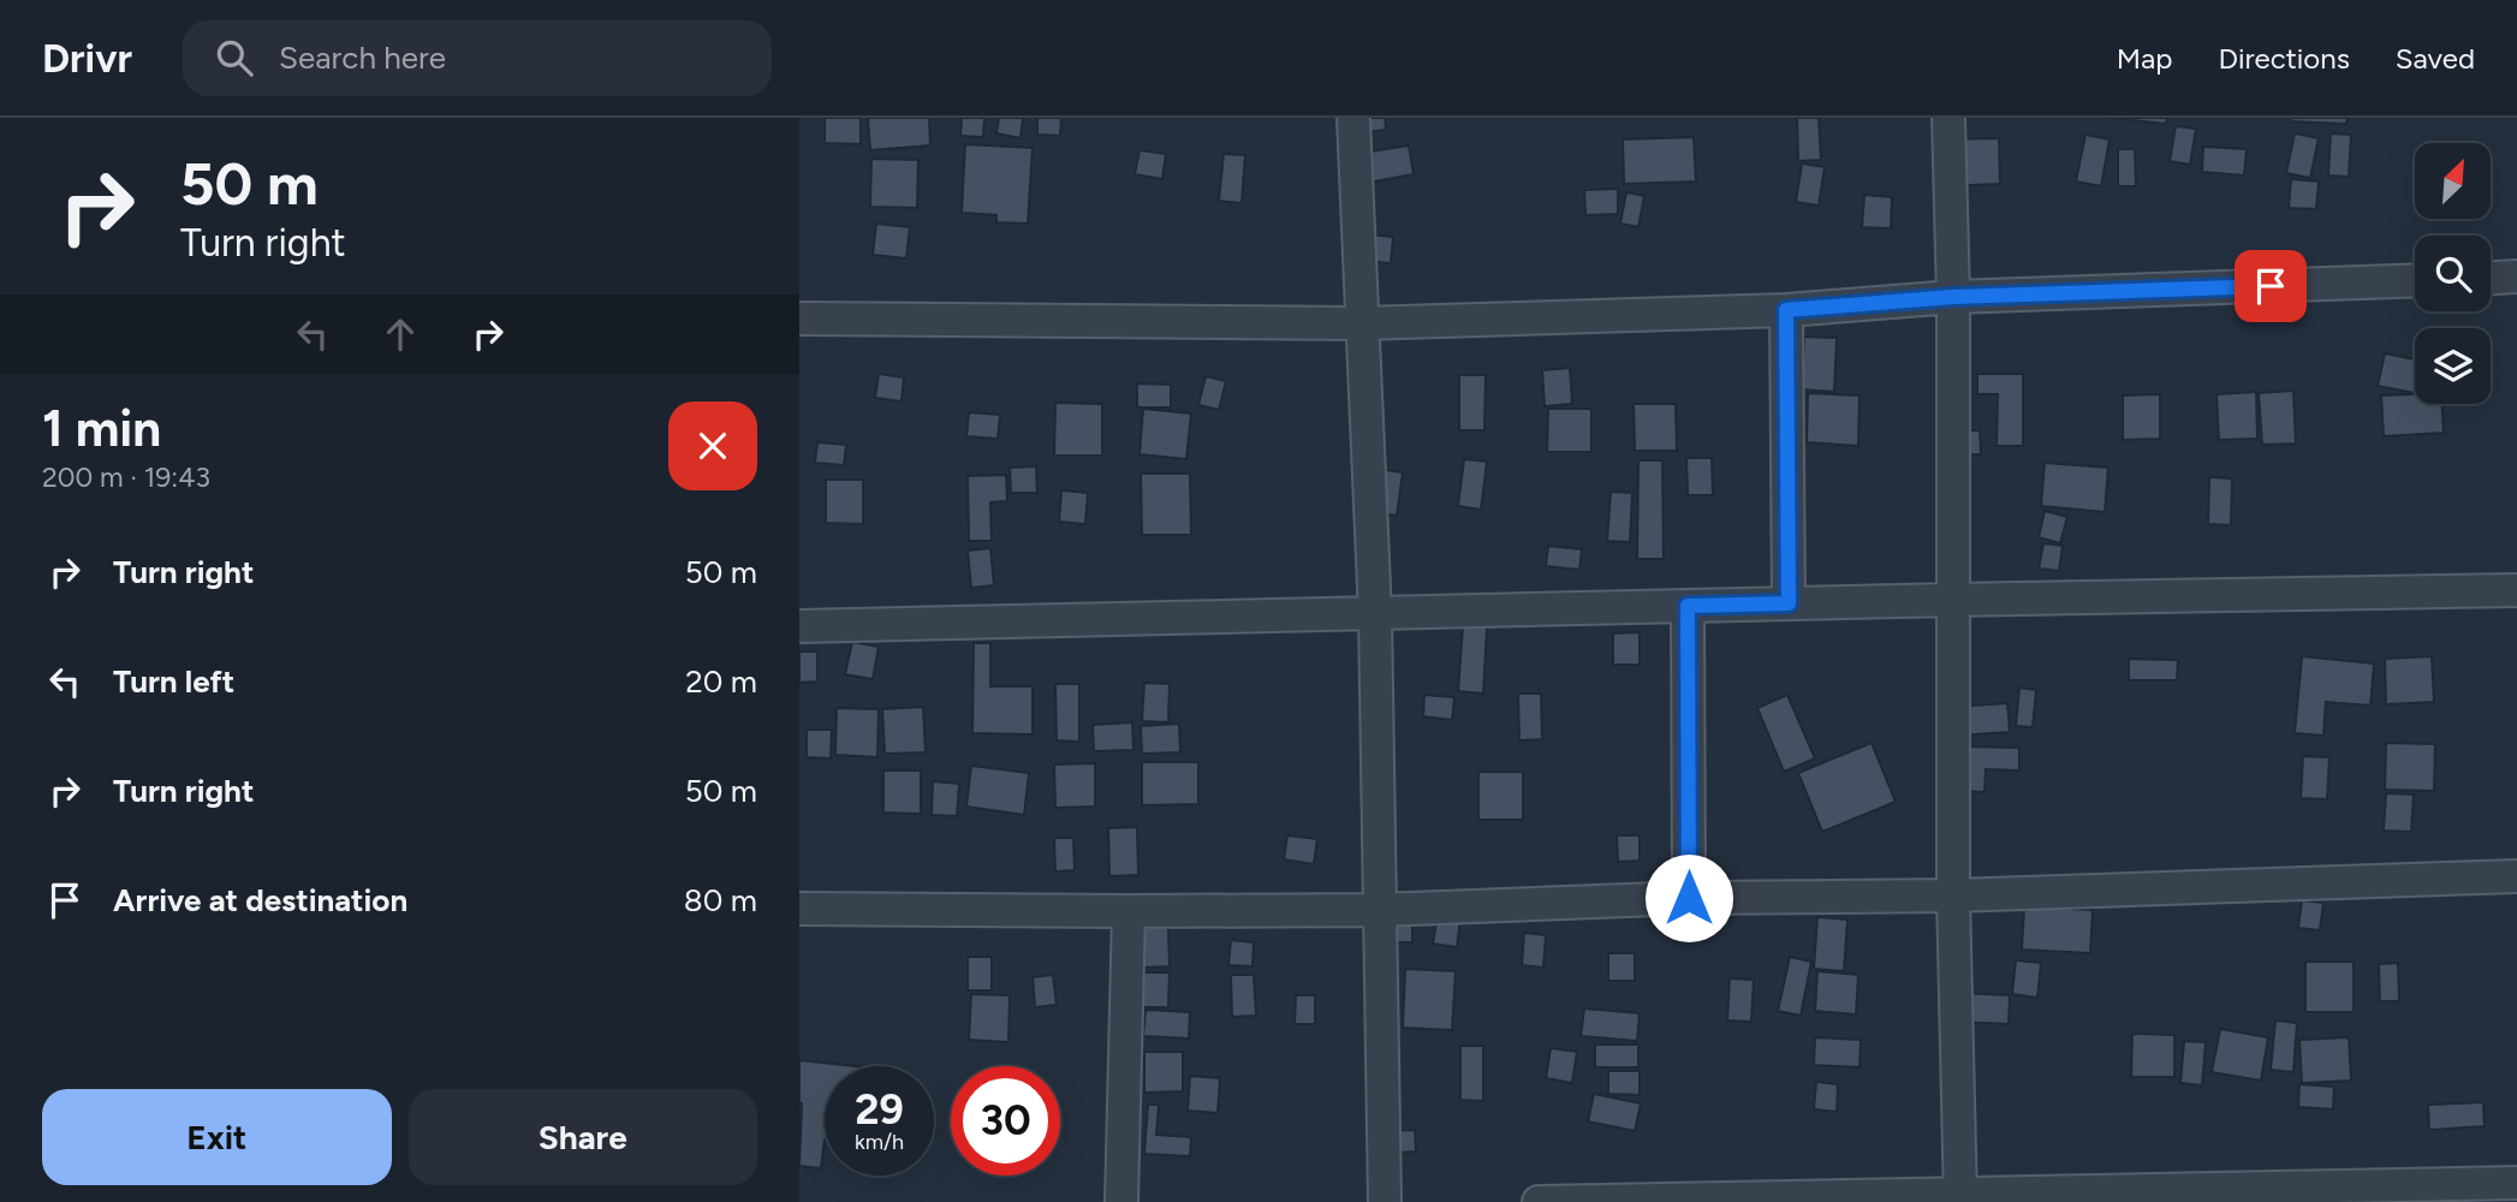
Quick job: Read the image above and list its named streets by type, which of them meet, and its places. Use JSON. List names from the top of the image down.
{
  "north": "top right",
  "page": {
    "header": "Drivr",
    "search": "Search here",
    "nav": ["Map", "Directions", "Saved"],
    "turn": ["50 m", "Turn right"],
    "heading": ["1 min", "200 m · 19:43"],
    "list": [
      {
        "name": "Turn right",
        "value": "50 m"
      },
      {
        "name": "Turn left",
        "value": "20 m"
      },
      {
        "name": "Turn right",
        "value": "50 m"
      },
      {
        "name": "Arrive at destination",
        "value": "80 m"
      }
    ],
    "speed": "29 km/h",
    "limit": "30",
    "buttons": ["Exit", "Share"]
  }
}
